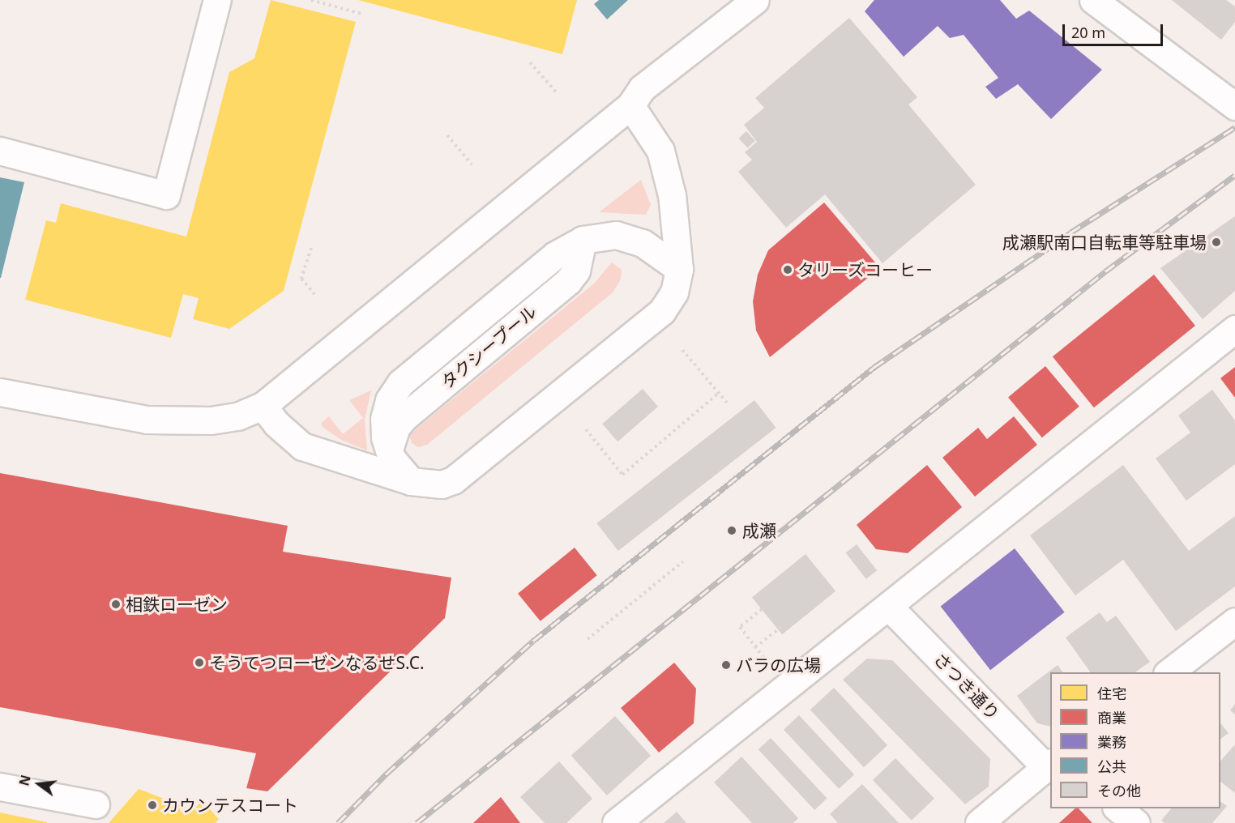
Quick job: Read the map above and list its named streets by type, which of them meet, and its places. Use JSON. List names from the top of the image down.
{
  "streets": {
    "street": ["さつき通り"]
  },
  "places": [
    "成瀬駅南口自転車等駐車場",
    "タリーズコーヒー",
    "成瀬",
    "相鉄ローゼン",
    "そうてつローゼンなるせS.C.",
    "バラの広場",
    "カウンテスコート"
  ],
  "legend": [
    "住宅",
    "商業",
    "業務",
    "公共",
    "その他"
  ],
  "scale_bar": "20 m",
  "north": "left"
}
